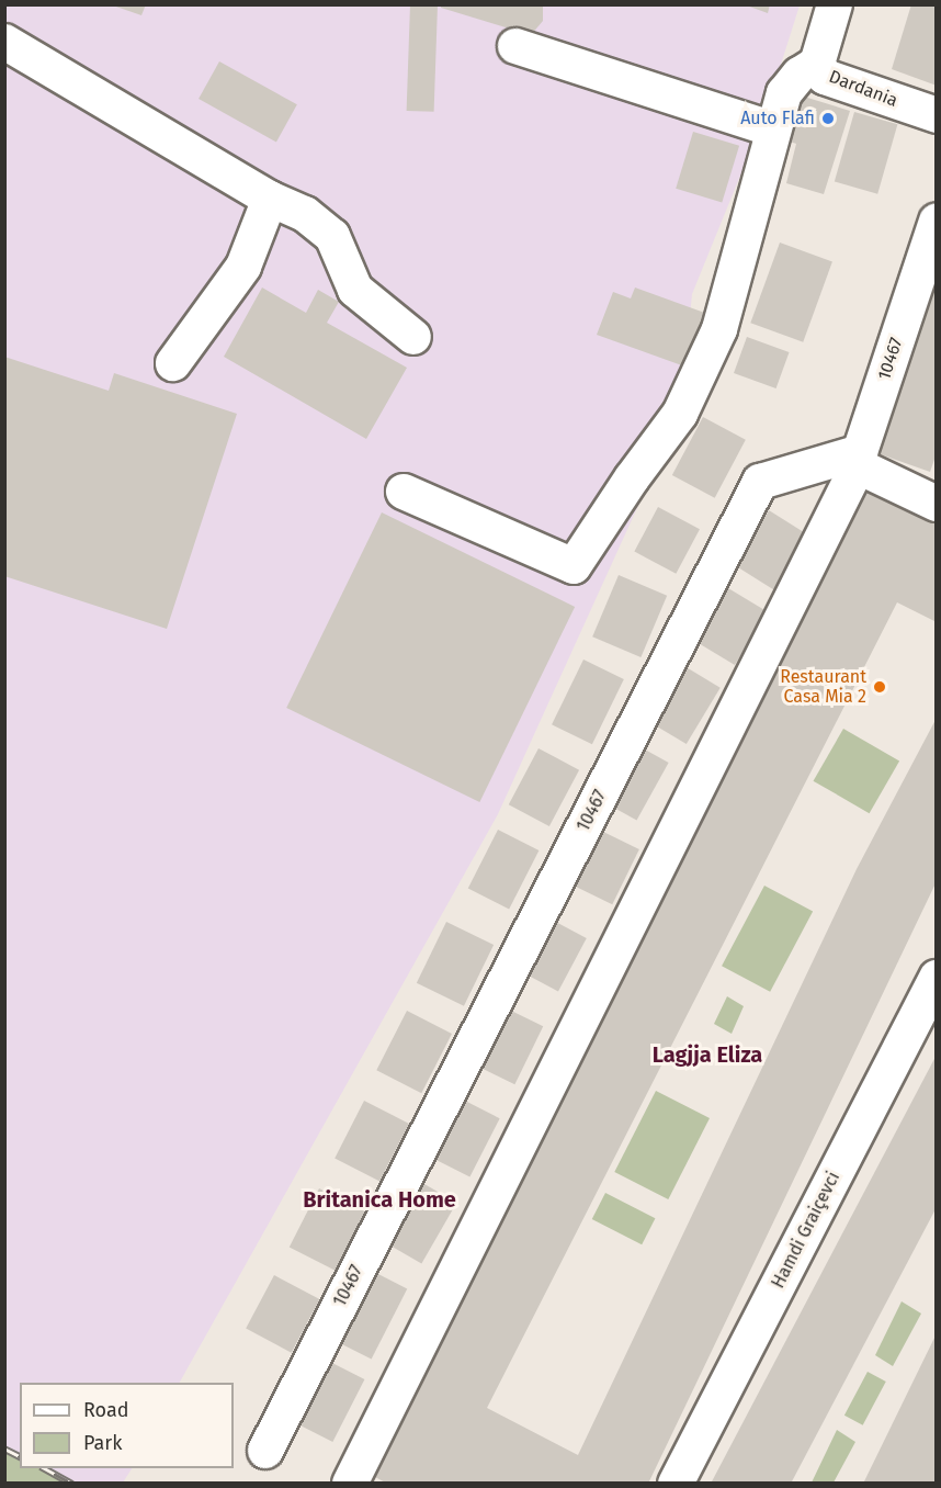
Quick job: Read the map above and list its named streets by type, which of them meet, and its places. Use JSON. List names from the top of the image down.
{
  "streets": {
    "street": ["Dardania", "10467", "Hamdi Graiçevci"]
  },
  "districts": ["Lagjja Eliza", "Britanica Home"],
  "places": ["Auto Flafi", "Restaurant Casa Mia 2"],
  "legend": ["Road", "Park"]
}
